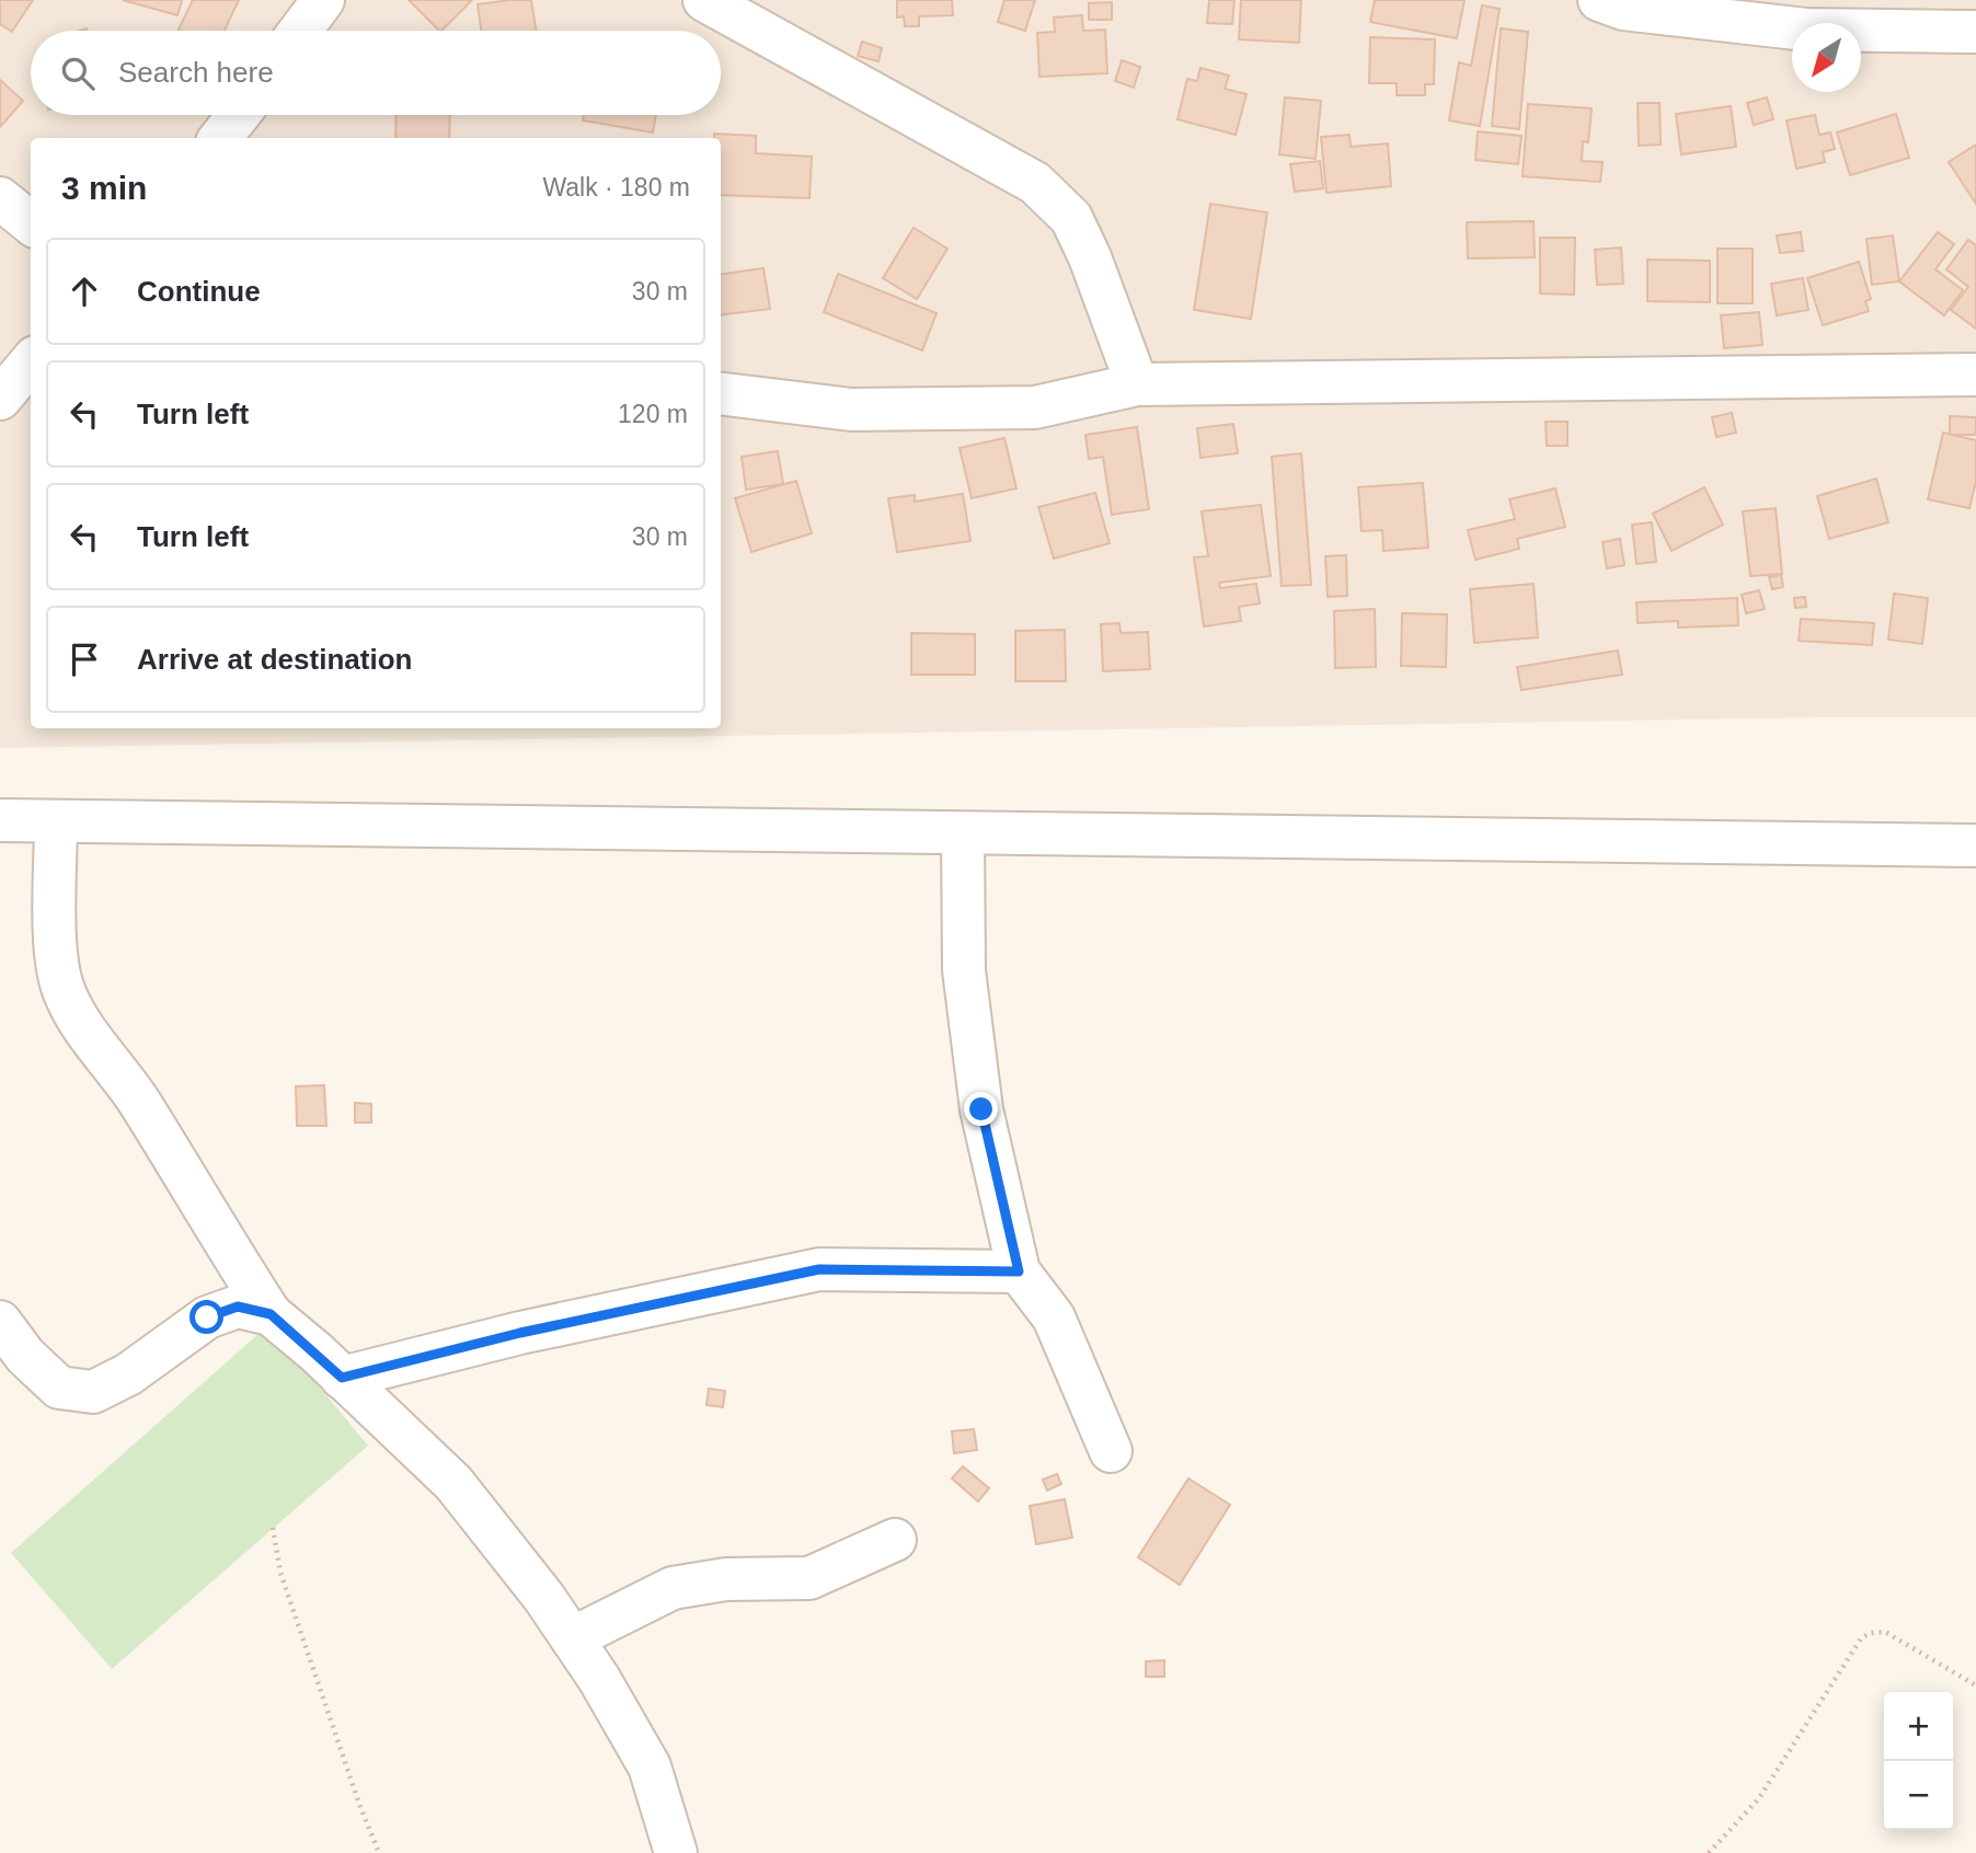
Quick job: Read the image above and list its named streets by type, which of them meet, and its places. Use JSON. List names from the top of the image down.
{
  "north": "bottom left",
  "page": {
    "search": "Search here",
    "heading": ["3 min", "Walk · 180 m"],
    "list": [
      ["Continue", "30 m"],
      ["Turn left", "120 m"],
      ["Turn left", "30 m"],
      "Arrive at destination"
    ],
    "map_buttons": ["+", "−"]
  }
}
